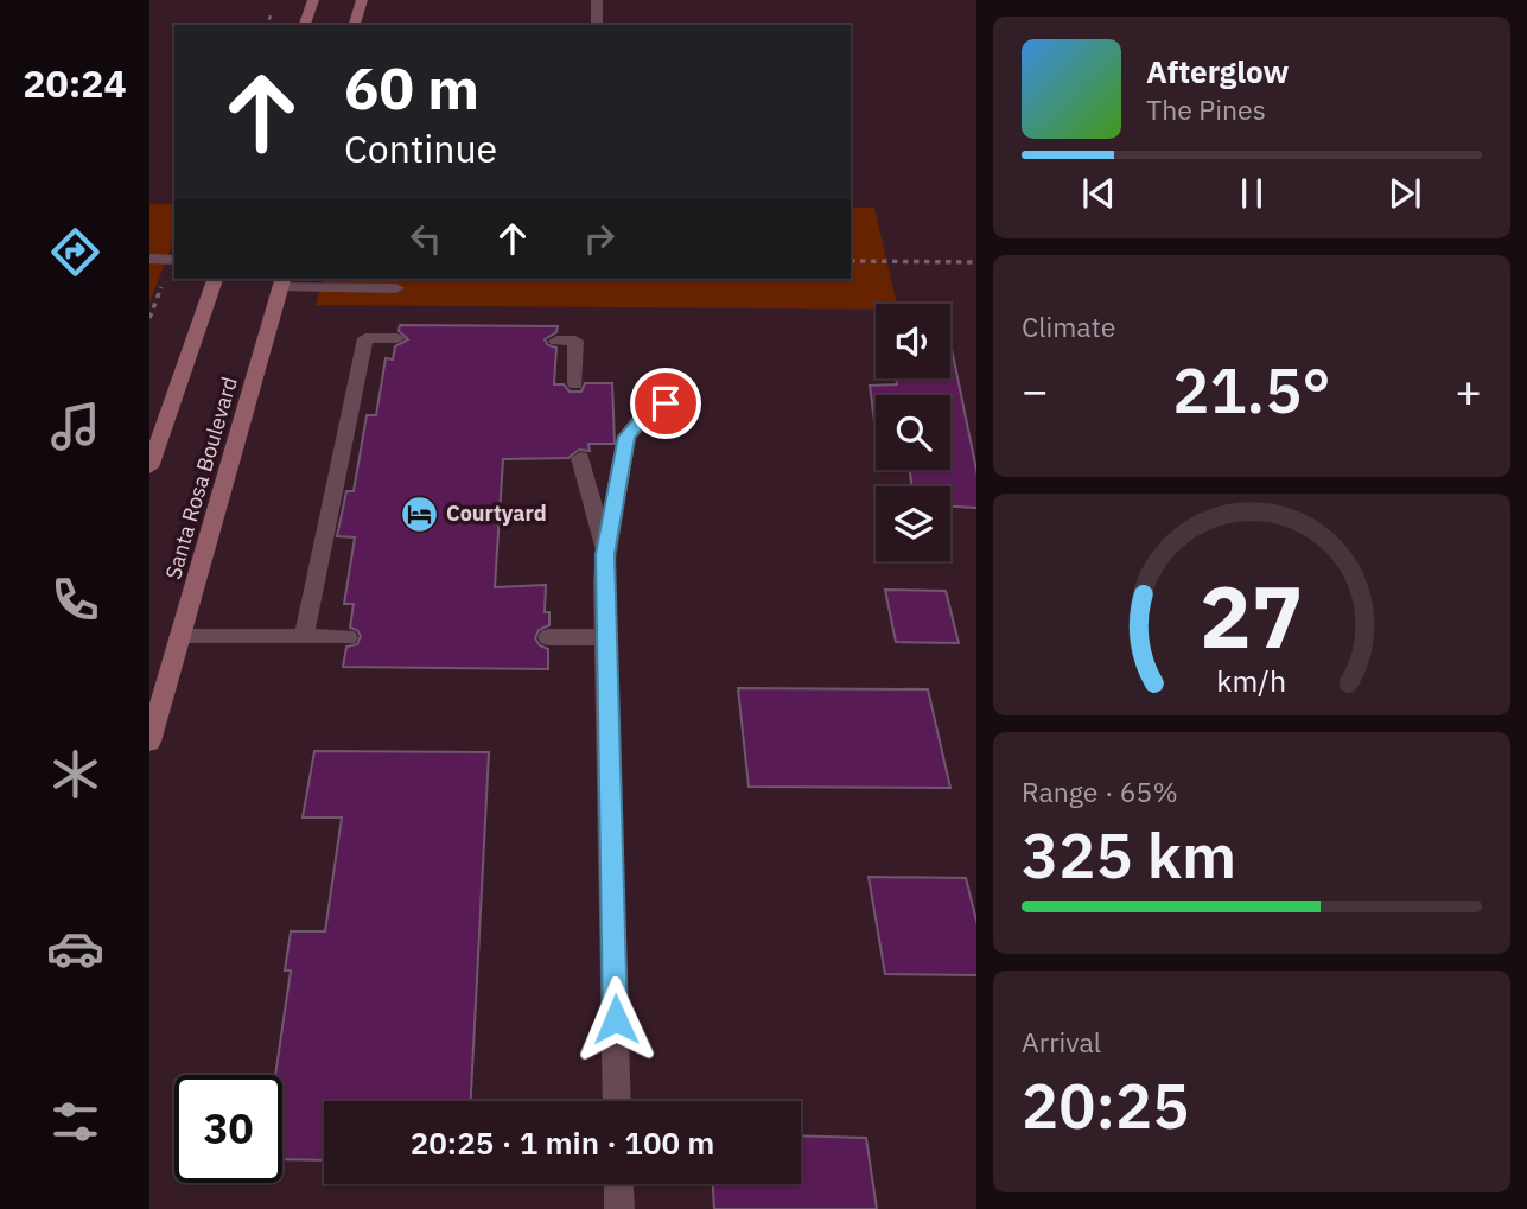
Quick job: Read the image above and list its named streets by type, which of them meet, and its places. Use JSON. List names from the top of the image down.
{
  "streets": {
    "street": ["Santa Rosa Boulevard"]
  },
  "places": {
    "hotel": ["Courtyard"]
  },
  "page": {
    "tabs": "20:24",
    "turn": ["60 m", "Continue"],
    "song": ["Afterglow", "The Pines"],
    "tile": [
      "Climate",
      ["Range · 65%", "325 km"],
      ["Arrival", "20:25"]
    ],
    "heat": ["−", "21.5°", "+"],
    "limit": "30",
    "trip": "20:25 · 1 min · 100 m",
    "gauge": ["27", "km/h"]
  }
}
